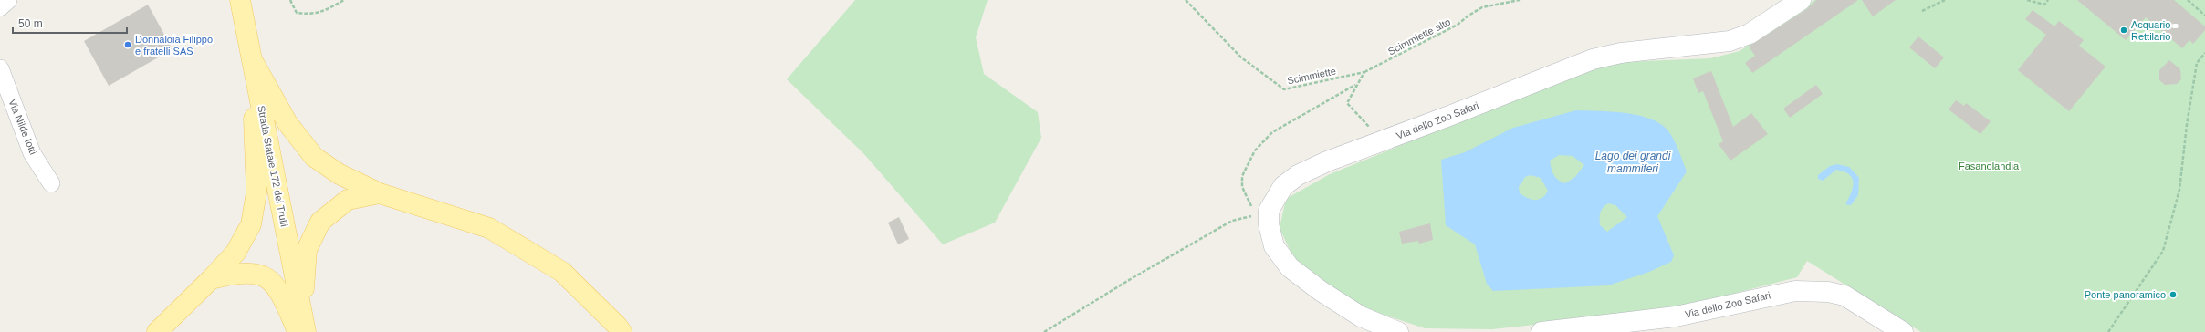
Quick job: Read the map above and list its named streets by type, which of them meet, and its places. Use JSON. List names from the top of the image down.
{
  "streets": {
    "main road": ["Strada Statale 172 dei Trulli"],
    "street": ["Via dello Zoo Safari", "Via Nilde Iotti"],
    "path": ["Scimmiette alto", "Scimmiette"]
  },
  "crossings": [
    ["Scimmiette alto", "Scimmiette"]
  ],
  "water": ["Lago dei grandi mammiferi"],
  "parks": ["Fasanolandia"],
  "places": ["Acquario - Rettilario", "Donnaloia Filippo e fratelli SAS", "Ponte panoramico"],
  "scale_bar": "50 m"
}
